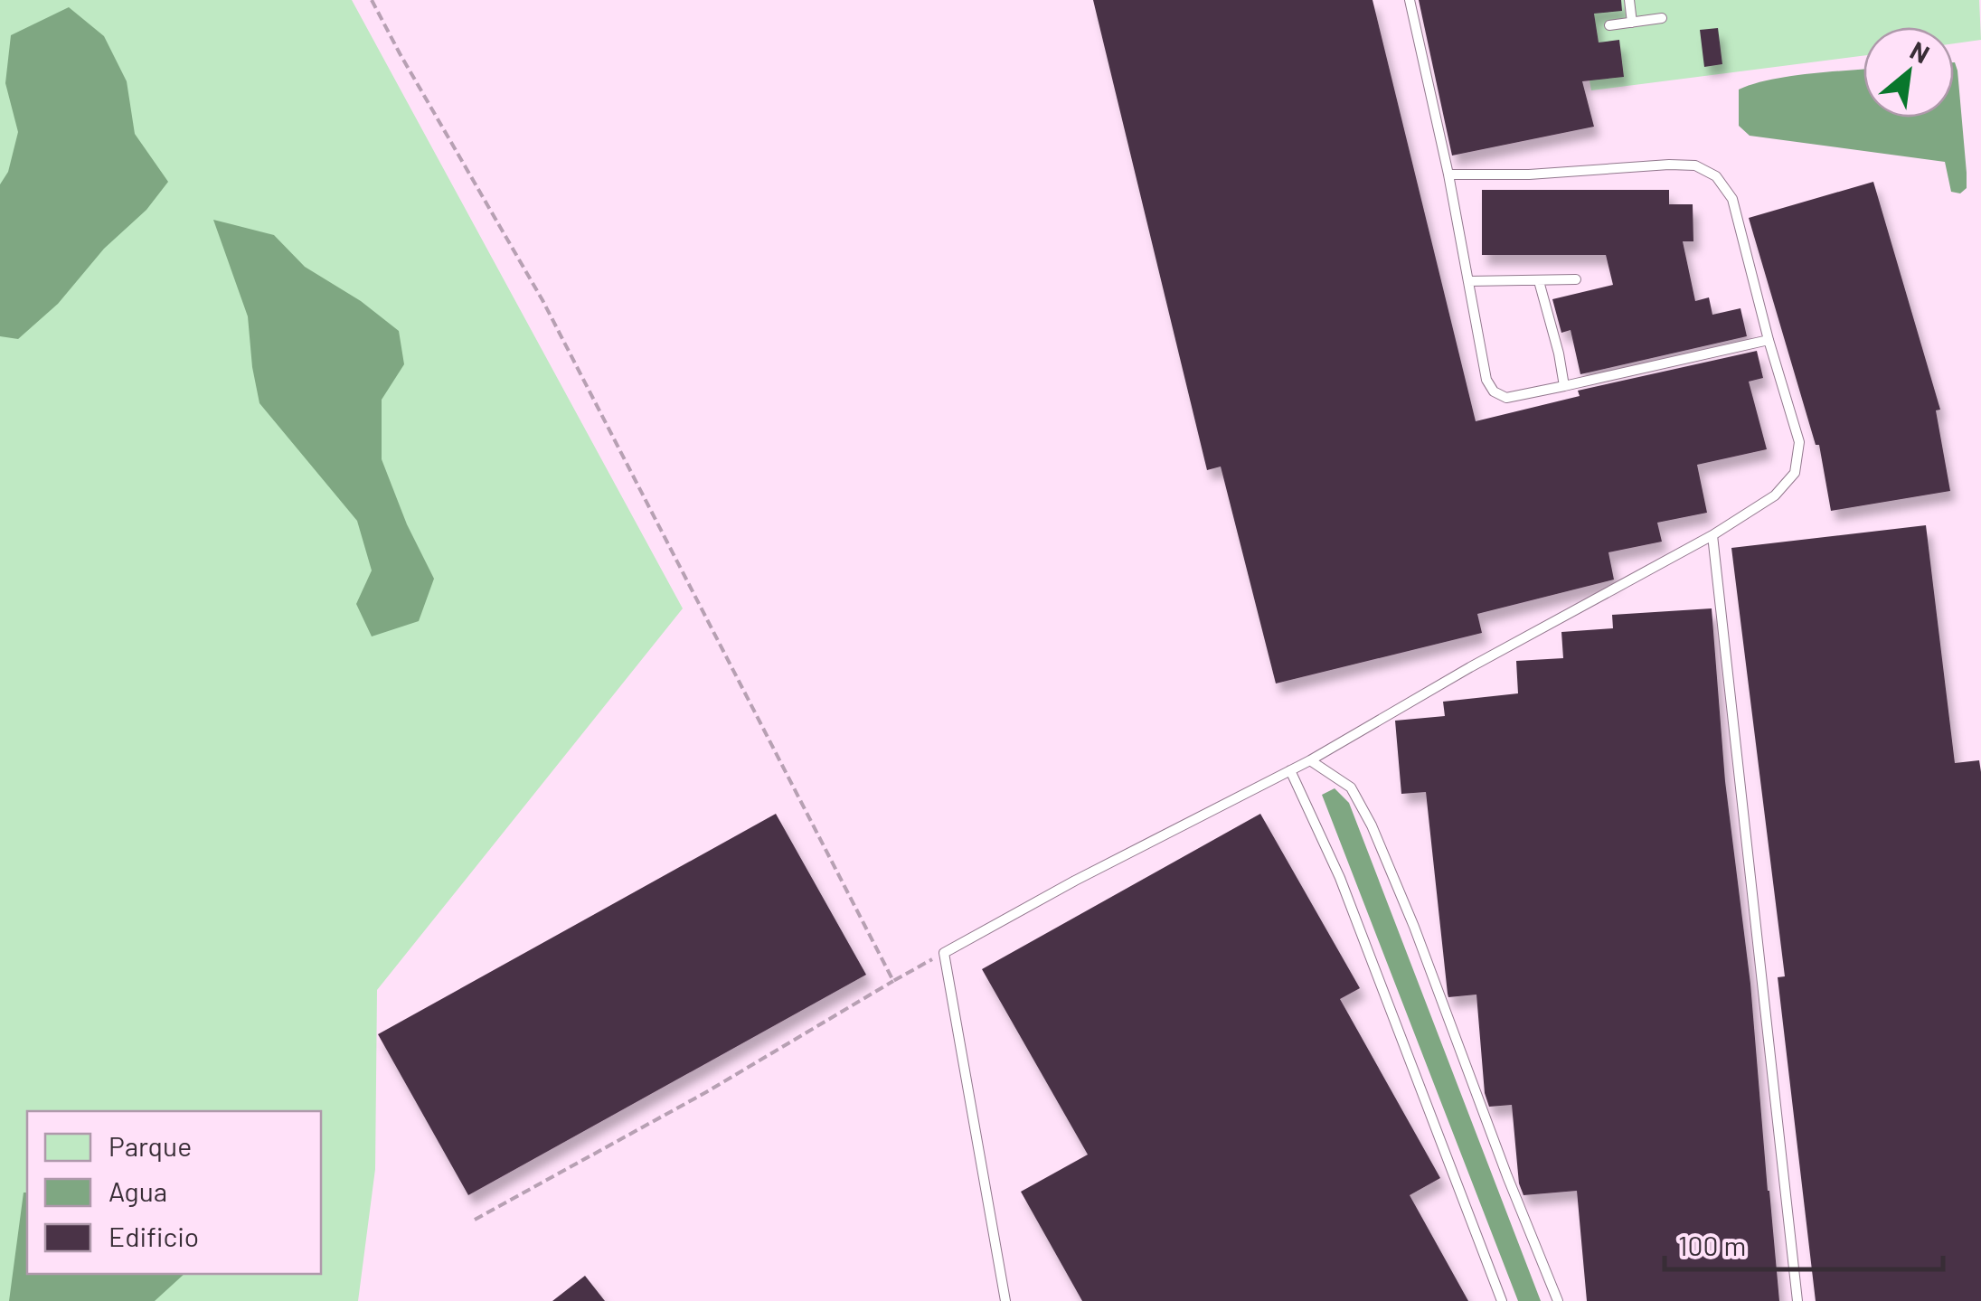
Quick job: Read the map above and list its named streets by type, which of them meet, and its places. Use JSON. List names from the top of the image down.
{
  "legend": ["Parque", "Agua", "Edificio"],
  "scale_bar": "100 m",
  "north": "top right"
}
